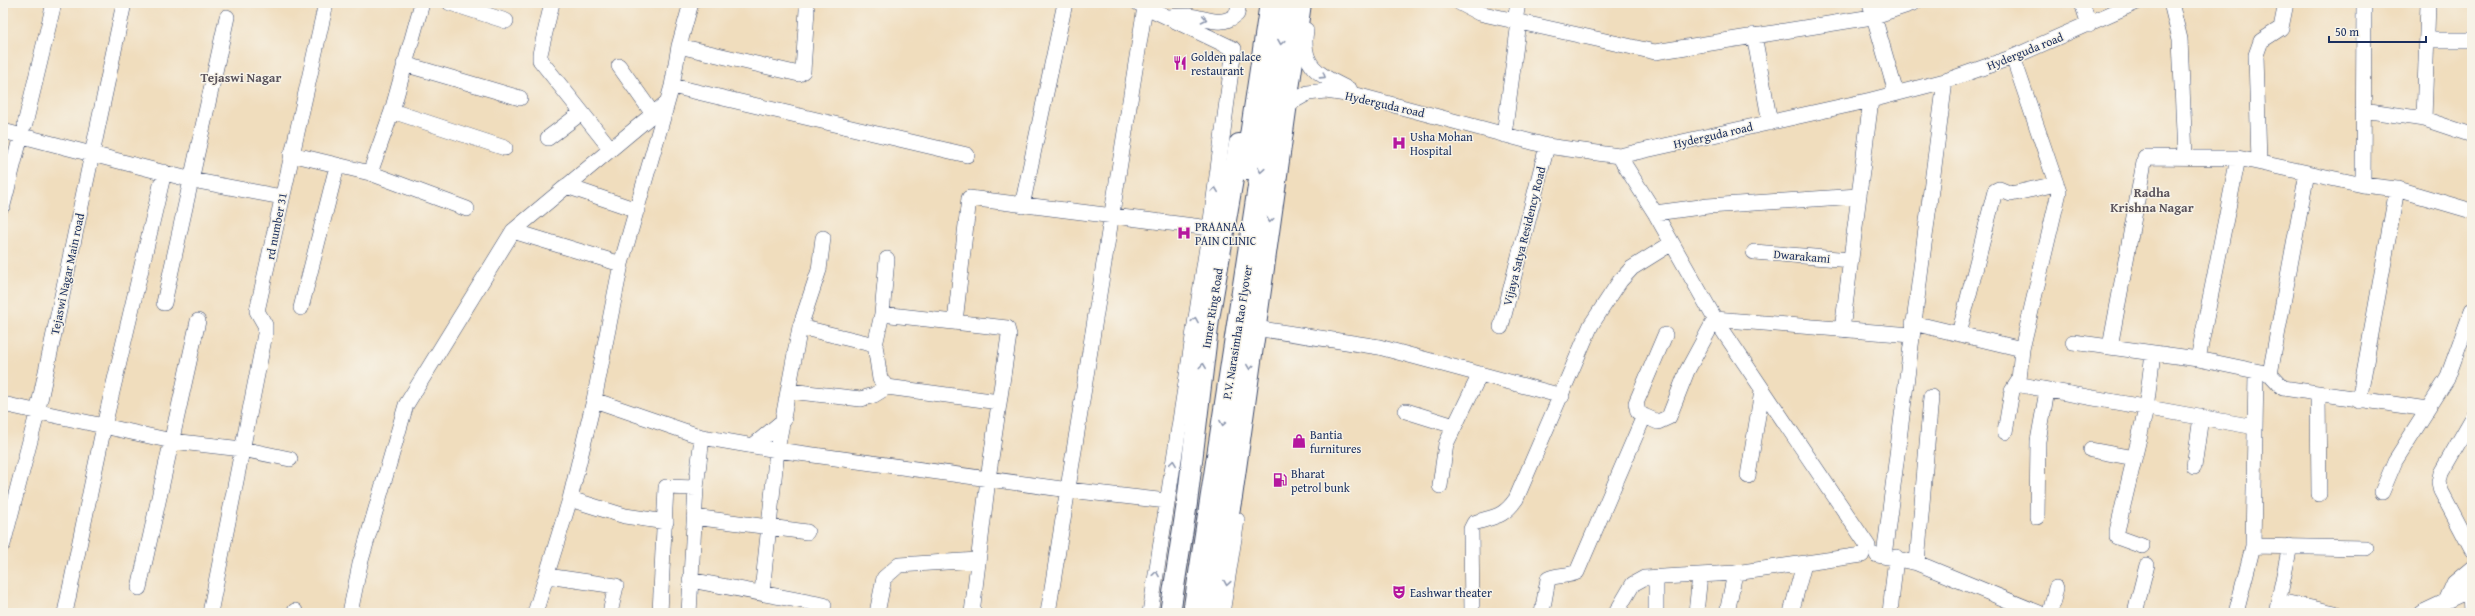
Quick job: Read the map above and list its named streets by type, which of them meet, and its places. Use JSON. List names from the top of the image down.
{
  "streets": {
    "highway": ["P.V. Narasimha Rao Flyover"],
    "main road": ["Inner Ring Road"],
    "street": [
      "Hyderguda road",
      "rd number 31",
      "Vijaya Satya Residency Road",
      "Dwarakami",
      "Tejaswi Nagar Main road"
    ]
  },
  "crossings": [
    ["Hyderguda road", "Vijaya Satya Residency Road"]
  ],
  "districts": ["Tejaswi Nagar", "Radha Krishna Nagar"],
  "places": {
    "restaurant": ["Golden palace restaurant"],
    "hospital": ["Usha Mohan Hospital", "PRAANAA PAIN CLINIC"],
    "shop": ["Bantia furnitures"],
    "fuel station": ["Bharat petrol bunk"],
    "theatre": ["Eashwar theater"]
  },
  "scale_bar": "50 m"
}
